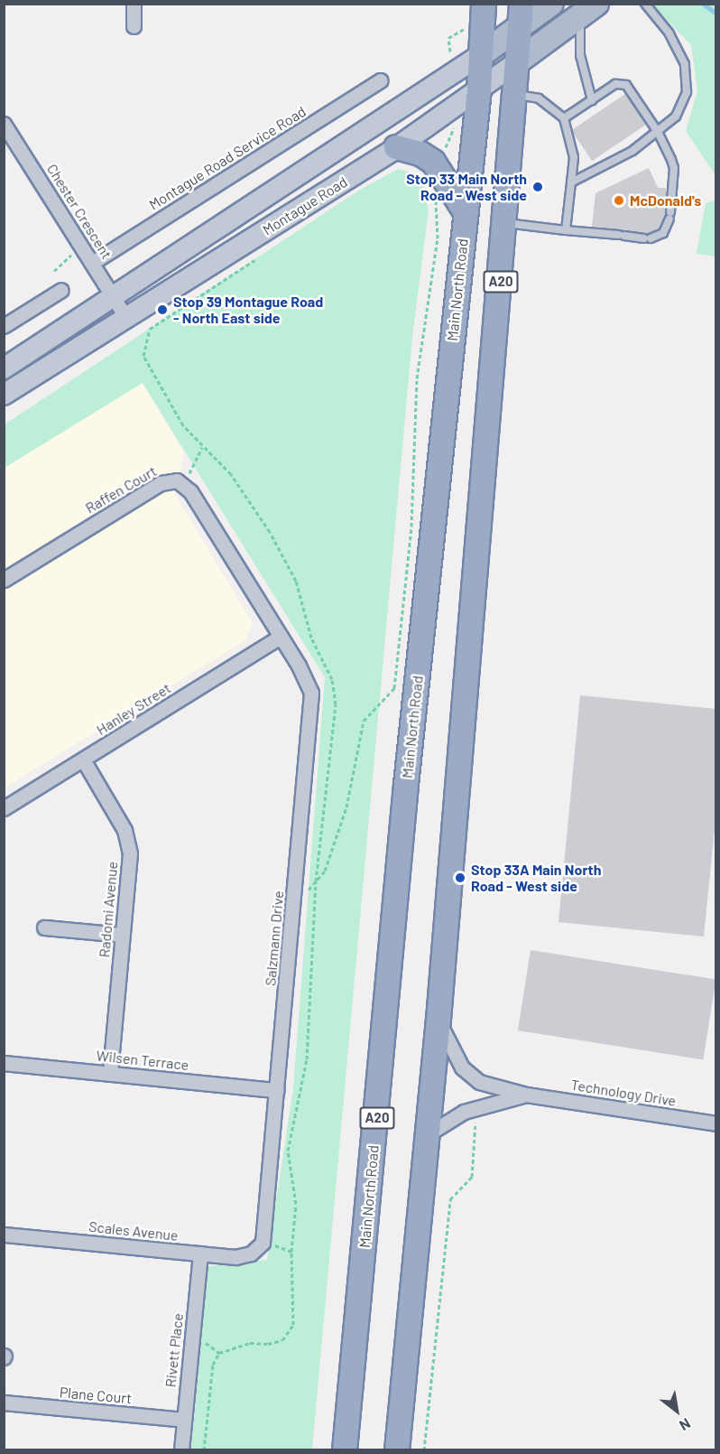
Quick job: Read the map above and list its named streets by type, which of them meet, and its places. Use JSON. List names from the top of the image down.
{
  "streets": {
    "highway": ["A20", "Main North Road"],
    "main road": ["Montague Road"],
    "street": [
      "Montague Road Service Road",
      "Chester Crescent",
      "Raffen Court",
      "Hanley Street",
      "Radomi Avenue",
      "Salzmann Drive",
      "Wilsen Terrace",
      "Technology Drive",
      "Scales Avenue",
      "Rivett Place",
      "Plane Court"
    ]
  },
  "crossings": [
    ["Montague Road Service Road", "Chester Crescent"],
    ["Montague Road", "Chester Crescent"],
    ["Montague Road", "A20"],
    ["Montague Road", "Main North Road"],
    ["A20", "Technology Drive"],
    ["Raffen Court", "Hanley Street"],
    ["Raffen Court", "Salzmann Drive"],
    ["Hanley Street", "Radomi Avenue"],
    ["Hanley Street", "Salzmann Drive"],
    ["Radomi Avenue", "Wilsen Terrace"],
    ["Salzmann Drive", "Wilsen Terrace"],
    ["Salzmann Drive", "Scales Avenue"],
    ["Scales Avenue", "Rivett Place"],
    ["Rivett Place", "Plane Court"]
  ],
  "places": [
    "Stop 33 Main North Road - West side",
    "McDonald's",
    "Stop 39 Montague Road - North East side",
    "Stop 33A Main North Road - West side"
  ],
  "north": "bottom right"
}
